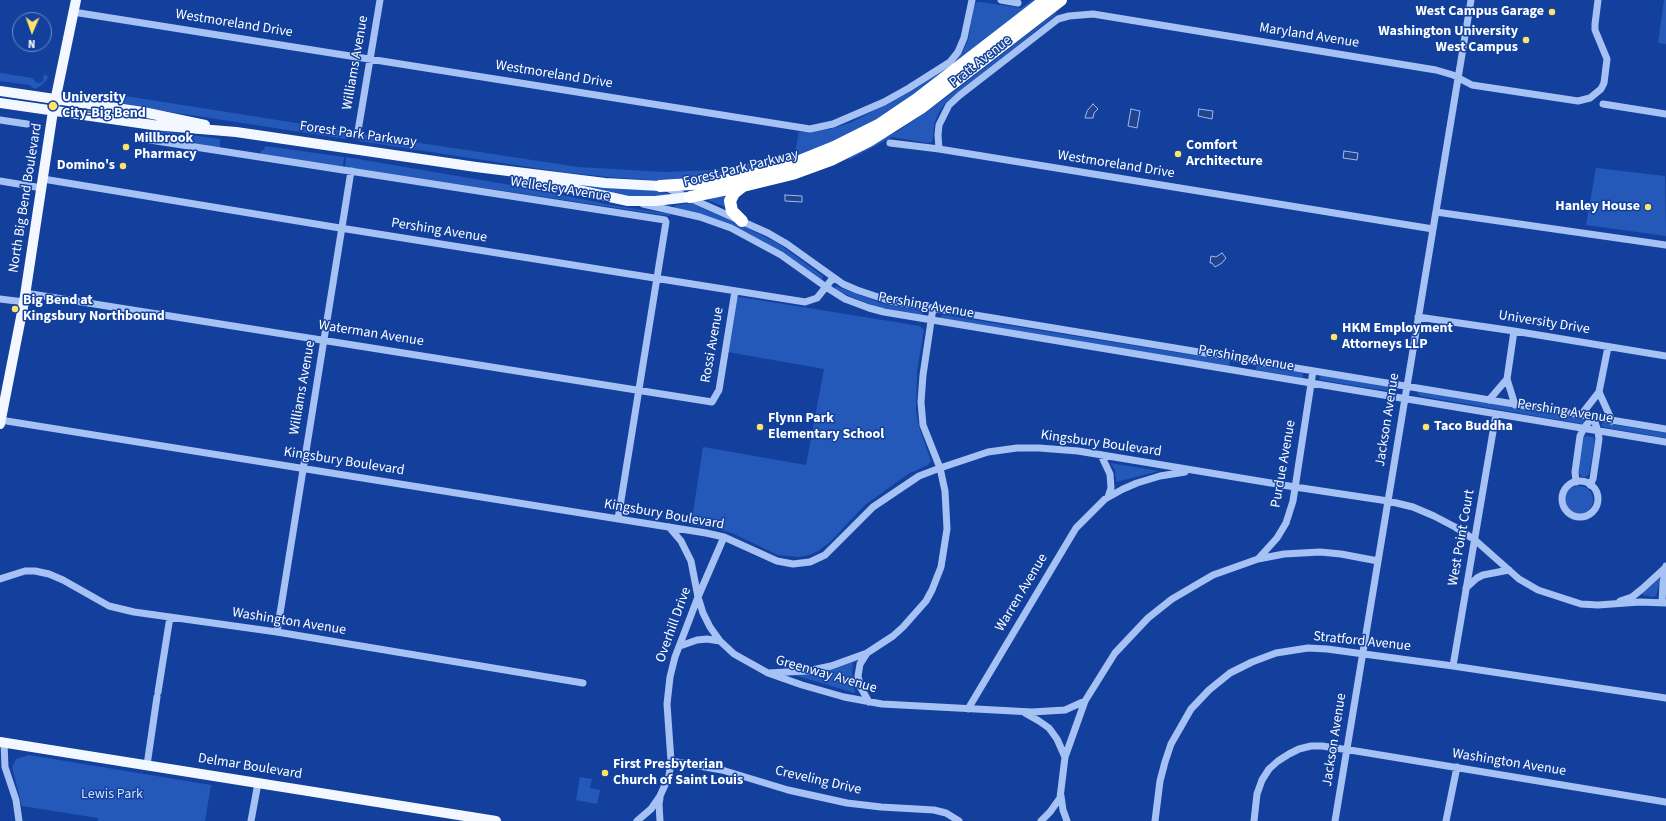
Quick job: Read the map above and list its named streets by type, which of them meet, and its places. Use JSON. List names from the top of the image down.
{
  "streets": {
    "highway": ["Forest Park Parkway"],
    "main road": ["North Big Bend Boulevard", "Delmar Boulevard"],
    "street": [
      "Westmoreland Drive",
      "Maryland Avenue",
      "Pratt Avenue",
      "Williams Avenue",
      "Wellesley Avenue",
      "Pershing Avenue",
      "University Drive",
      "Waterman Avenue",
      "Rossi Avenue",
      "Jackson Avenue",
      "Kingsbury Boulevard",
      "Purdue Avenue",
      "West Point Court",
      "Warren Avenue",
      "Washington Avenue",
      "Overhill Drive",
      "Stratford Avenue",
      "Greenway Avenue",
      "Creveling Drive"
    ]
  },
  "crossings": [
    ["Westmoreland Drive", "Pratt Avenue"],
    ["Westmoreland Drive", "Williams Avenue"],
    ["Westmoreland Drive", "North Big Bend Boulevard"],
    ["Westmoreland Drive", "Jackson Avenue"],
    ["Maryland Avenue", "Pratt Avenue"],
    ["Maryland Avenue", "Jackson Avenue"],
    ["Williams Avenue", "Wellesley Avenue"],
    ["Williams Avenue", "Pershing Avenue"],
    ["Williams Avenue", "Waterman Avenue"],
    ["Williams Avenue", "Kingsbury Boulevard"],
    ["Williams Avenue", "Washington Avenue"],
    ["Forest Park Parkway", "North Big Bend Boulevard"],
    ["Forest Park Parkway", "Pershing Avenue"],
    ["Wellesley Avenue", "Pershing Avenue"],
    ["Wellesley Avenue", "Waterman Avenue"],
    ["Wellesley Avenue", "Kingsbury Boulevard"],
    ["North Big Bend Boulevard", "Pershing Avenue"],
    ["North Big Bend Boulevard", "Waterman Avenue"],
    ["North Big Bend Boulevard", "Kingsbury Boulevard"],
    ["Pershing Avenue", "Rossi Avenue"],
    ["Pershing Avenue", "Jackson Avenue"],
    ["Pershing Avenue", "Purdue Avenue"],
    ["Pershing Avenue", "West Point Court"],
    ["University Drive", "Jackson Avenue"],
    ["Waterman Avenue", "Rossi Avenue"],
    ["Jackson Avenue", "Kingsbury Boulevard"],
    ["Jackson Avenue", "Washington Avenue"],
    ["Jackson Avenue", "Stratford Avenue"],
    ["Kingsbury Boulevard", "Purdue Avenue"],
    ["Kingsbury Boulevard", "West Point Court"],
    ["Kingsbury Boulevard", "Warren Avenue"],
    ["Kingsbury Boulevard", "Overhill Drive"],
    ["Kingsbury Boulevard", "Greenway Avenue"],
    ["Purdue Avenue", "Greenway Avenue"],
    ["West Point Court", "Stratford Avenue"],
    ["Warren Avenue", "Greenway Avenue"],
    ["Overhill Drive", "Greenway Avenue"],
    ["Overhill Drive", "Creveling Drive"]
  ],
  "parks": ["Lewis Park"],
  "places": [
    "West Campus Garage",
    "Washington University West Campus",
    "University City-Big Bend",
    "Millbrook Pharmacy",
    "Comfort Architecture",
    "Domino's",
    "Hanley House",
    "Big Bend at Kingsbury Northbound",
    "HKM Employment Attorneys LLP",
    "Flynn Park Elementary School",
    "Taco Buddha",
    "First Presbyterian Church of Saint Louis"
  ],
  "north": "bottom"
}
